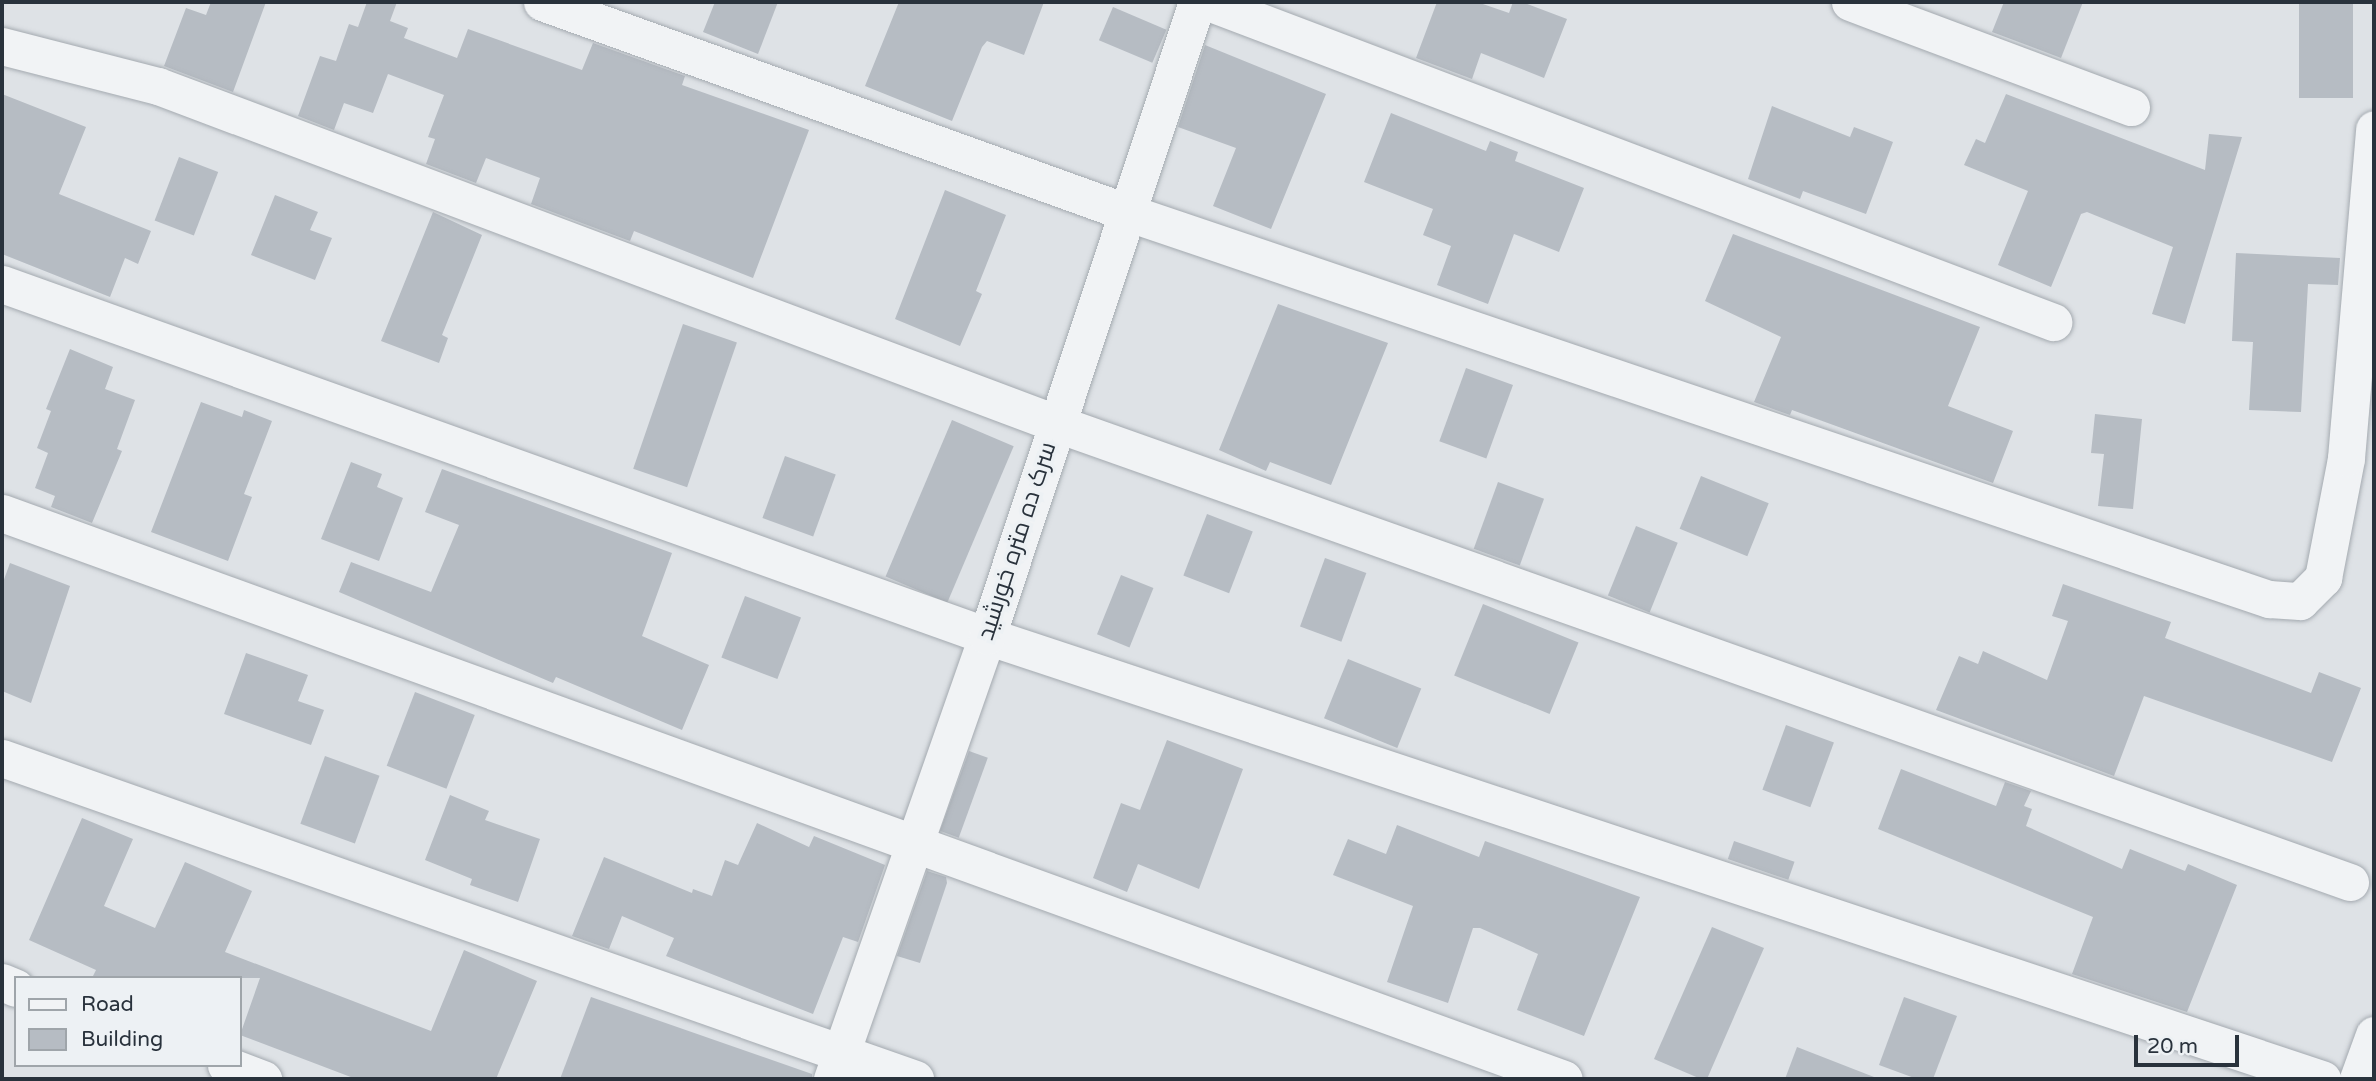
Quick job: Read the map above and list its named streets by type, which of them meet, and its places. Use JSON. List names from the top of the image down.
{
  "streets": {
    "street": ["سرک ده متره خورشید"]
  },
  "legend": ["Road", "Building"],
  "scale_bar": "20 m"
}
